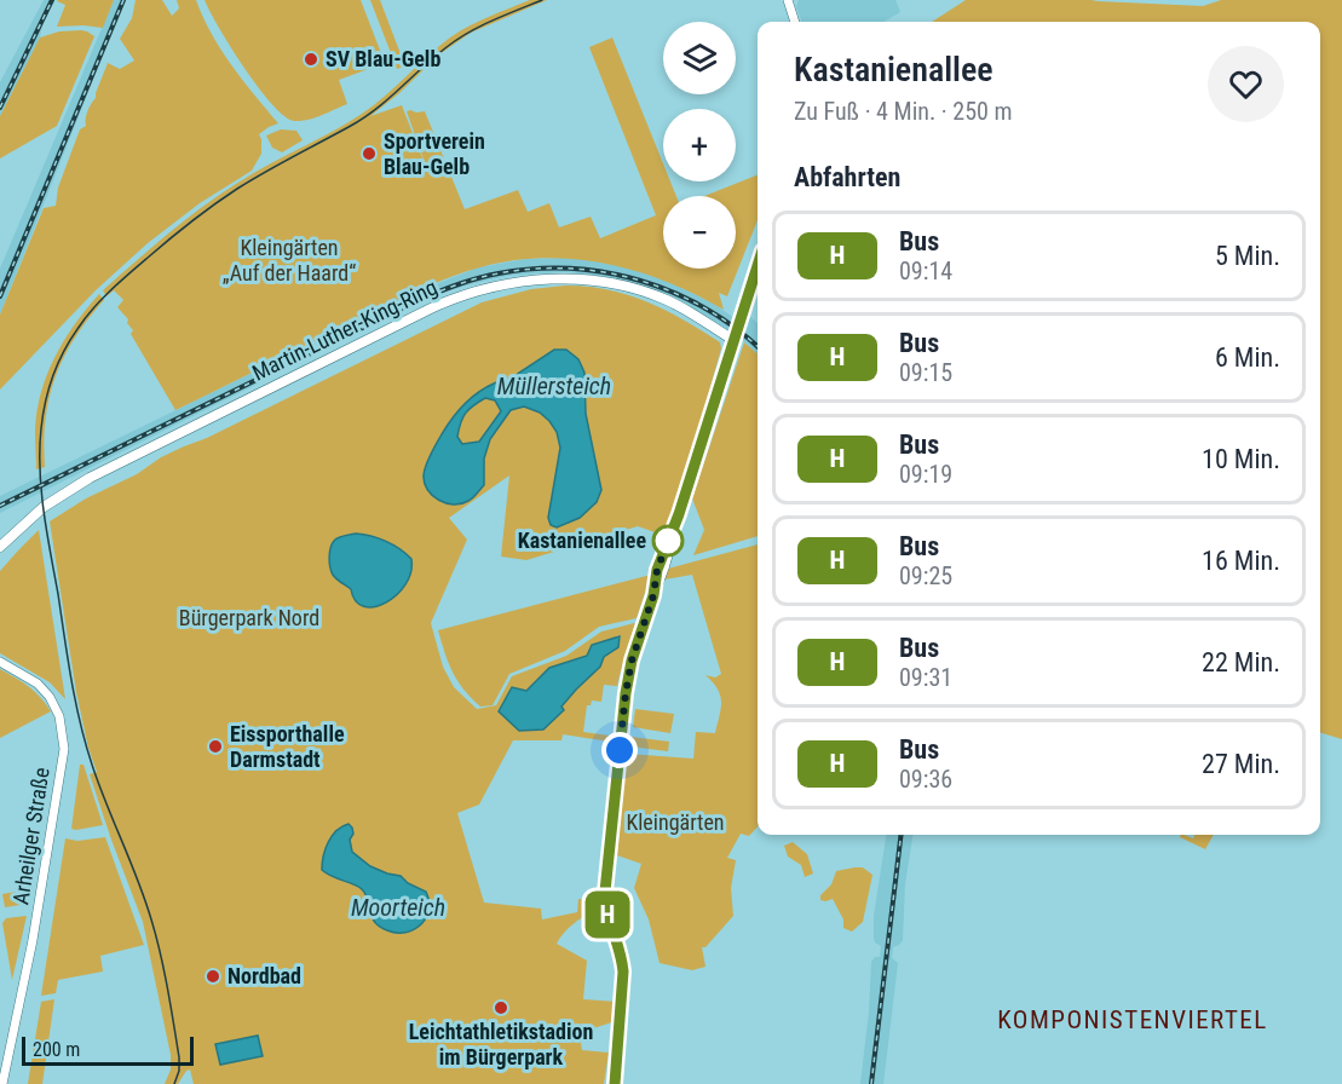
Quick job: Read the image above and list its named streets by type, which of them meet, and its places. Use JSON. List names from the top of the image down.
{
  "streets": {
    "main road": ["Martin-Luther-King-Ring"],
    "street": ["Arheilger Straße"]
  },
  "districts": ["KOMPONISTENVIERTEL"],
  "water": ["Müllersteich", "Moorteich"],
  "parks": ["Kleingärten „Auf der Haard“", "Bürgerpark Nord", "Kleingärten"],
  "places": [
    "SV Blau-Gelb",
    "Sportverein Blau-Gelb",
    "Kastanienallee",
    "Eissporthalle Darmstadt",
    "Nordbad",
    "Leichtathletikstadion im Bürgerpark"
  ],
  "lines": ["bus line H"],
  "scale_bar": "200 m",
  "page": {
    "on_map": "H",
    "map_buttons": ["+", "−"],
    "heading": [
      ["Kastanienallee", "Zu Fuß · 4 Min. · 250 m"],
      "Abfahrten"
    ],
    "list": [
      {
        "mark": "H",
        "name": "Bus",
        "note": "09:14",
        "value": "5 Min."
      },
      {
        "mark": "H",
        "name": "Bus",
        "note": "09:15",
        "value": "6 Min."
      },
      {
        "mark": "H",
        "name": "Bus",
        "note": "09:19",
        "value": "10 Min."
      },
      {
        "mark": "H",
        "name": "Bus",
        "note": "09:25",
        "value": "16 Min."
      },
      {
        "mark": "H",
        "name": "Bus",
        "note": "09:31",
        "value": "22 Min."
      },
      {
        "mark": "H",
        "name": "Bus",
        "note": "09:36",
        "value": "27 Min."
      }
    ],
    "scale": "200 m"
  }
}
